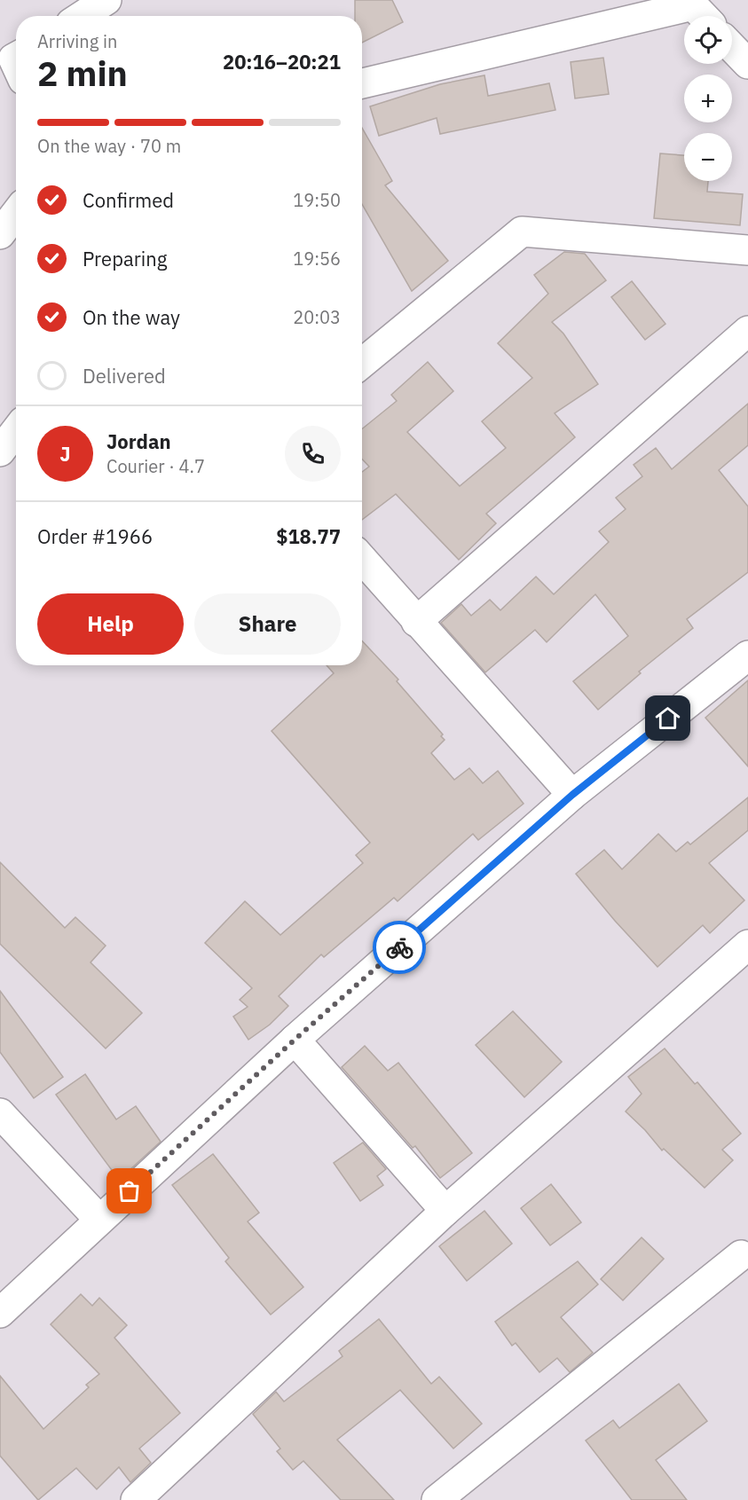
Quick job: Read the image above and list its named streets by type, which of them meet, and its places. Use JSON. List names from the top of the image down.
{
  "page": {
    "map_buttons": ["+", "−"],
    "heading": ["2 min", "Arriving in", "20:16–20:21"],
    "panel": [
      "Jordan",
      "Courier · 4.7",
      "Order #1966",
      "$18.77"
    ],
    "bar": "On the way · 70 m",
    "list": [
      ["Confirmed", "19:50"],
      ["Preparing", "19:56"],
      ["On the way", "20:03"],
      "Delivered"
    ],
    "round": "J",
    "buttons": ["Help", "Share"]
  }
}
